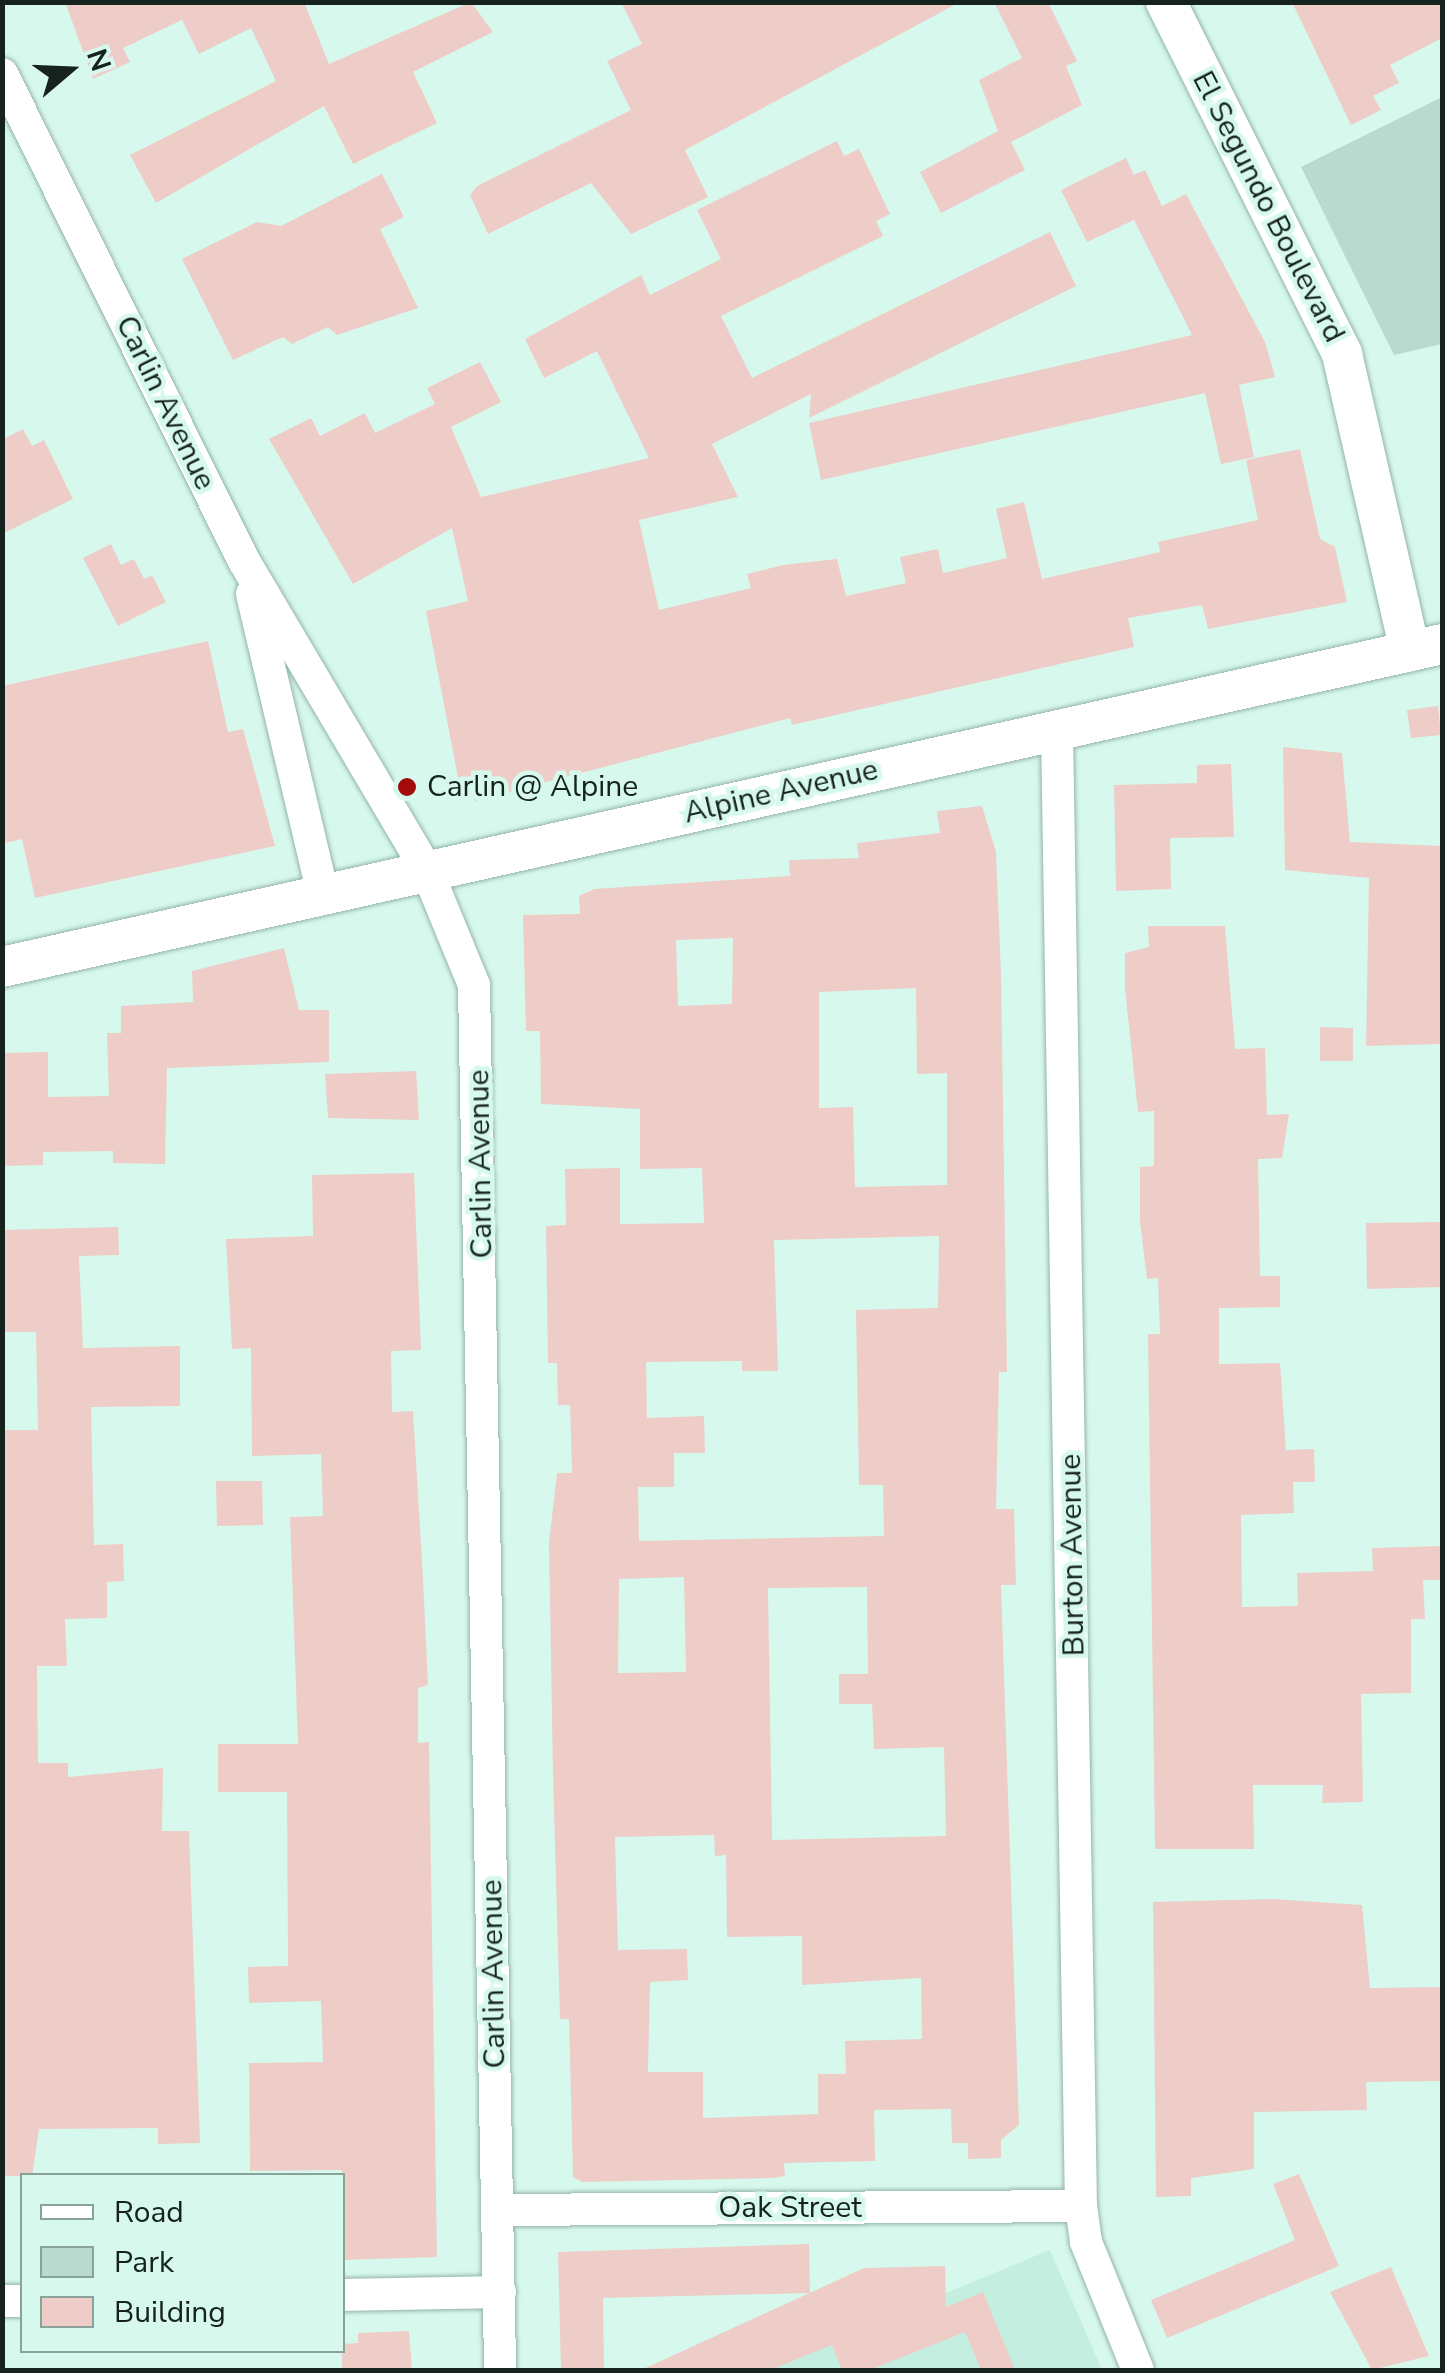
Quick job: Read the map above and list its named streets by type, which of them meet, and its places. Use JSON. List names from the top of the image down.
{
  "streets": {
    "street": [
      "El Segundo Boulevard",
      "Carlin Avenue",
      "Alpine Avenue",
      "Burton Avenue",
      "Oak Street"
    ]
  },
  "crossings": [
    ["El Segundo Boulevard", "Alpine Avenue"],
    ["Carlin Avenue", "Alpine Avenue"],
    ["Carlin Avenue", "Oak Street"],
    ["Alpine Avenue", "Burton Avenue"],
    ["Burton Avenue", "Oak Street"]
  ],
  "places": ["Carlin @ Alpine"],
  "legend": ["Road", "Park", "Building"],
  "north": "right"
}
